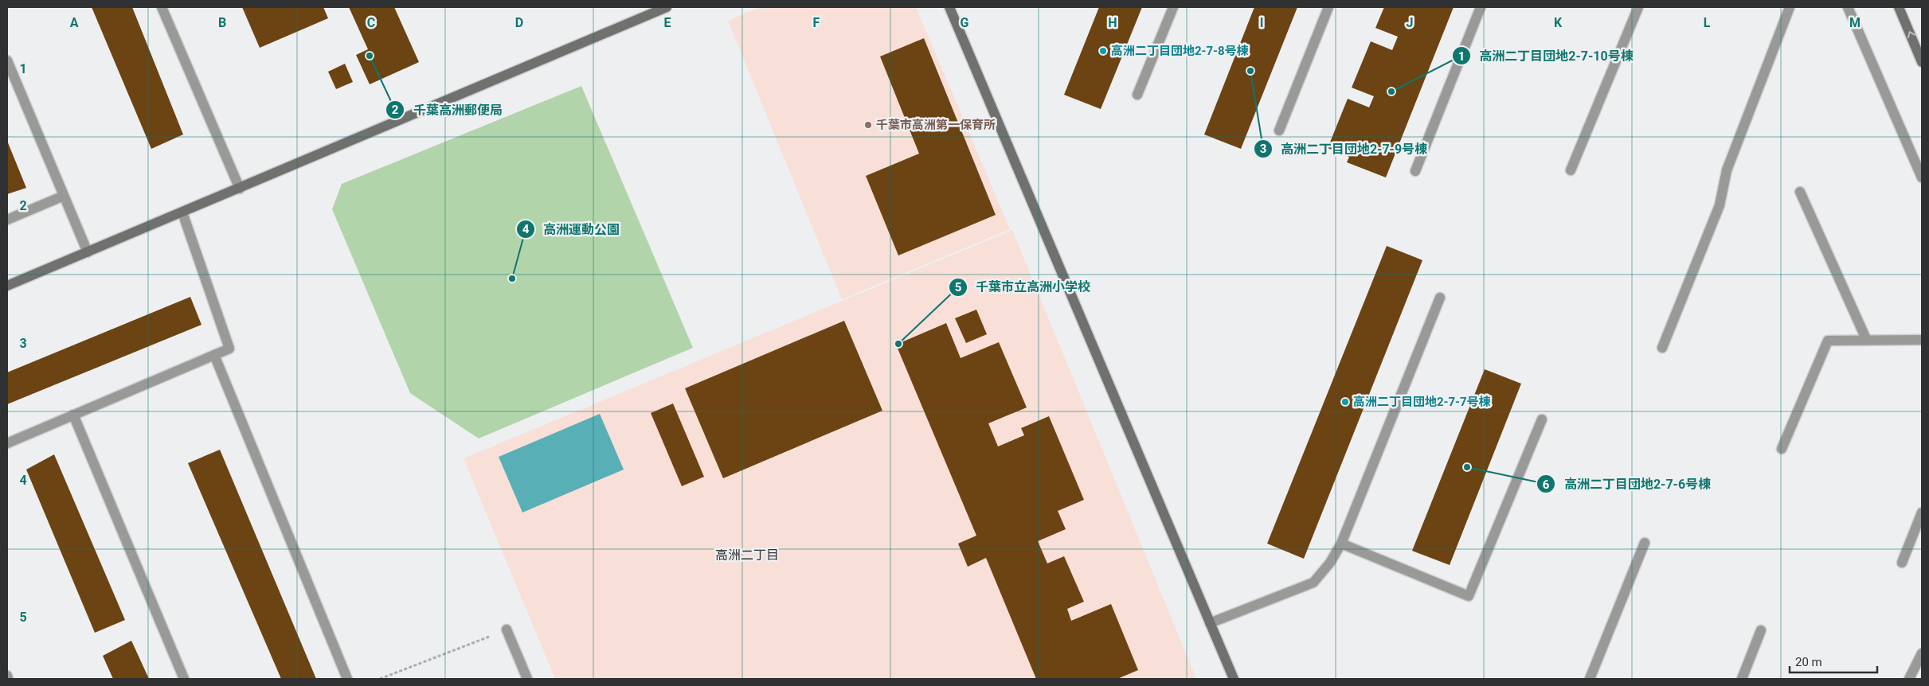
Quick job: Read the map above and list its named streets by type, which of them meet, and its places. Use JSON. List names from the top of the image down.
{
  "districts": ["高洲二丁目"],
  "places": [
    "高洲二丁目団地2-7-8号棟",
    "千葉高洲郵便局",
    "高洲二丁目団地2-7-9号棟",
    "高洲二丁目団地2-7-10号棟",
    "千葉市高洲第一保育所",
    "高洲運動公園",
    "千葉市立高洲小学校",
    "高洲二丁目団地2-7-7号棟",
    "高洲二丁目団地2-7-6号棟"
  ],
  "scale_bar": "20 m",
  "grid": {
    "columns": [
      "A",
      "B",
      "C",
      "D",
      "E",
      "F",
      "G",
      "H",
      "I",
      "J",
      "K",
      "L",
      "M"
    ],
    "rows": [
      "1",
      "2",
      "3",
      "4",
      "5"
    ]
  }
}
